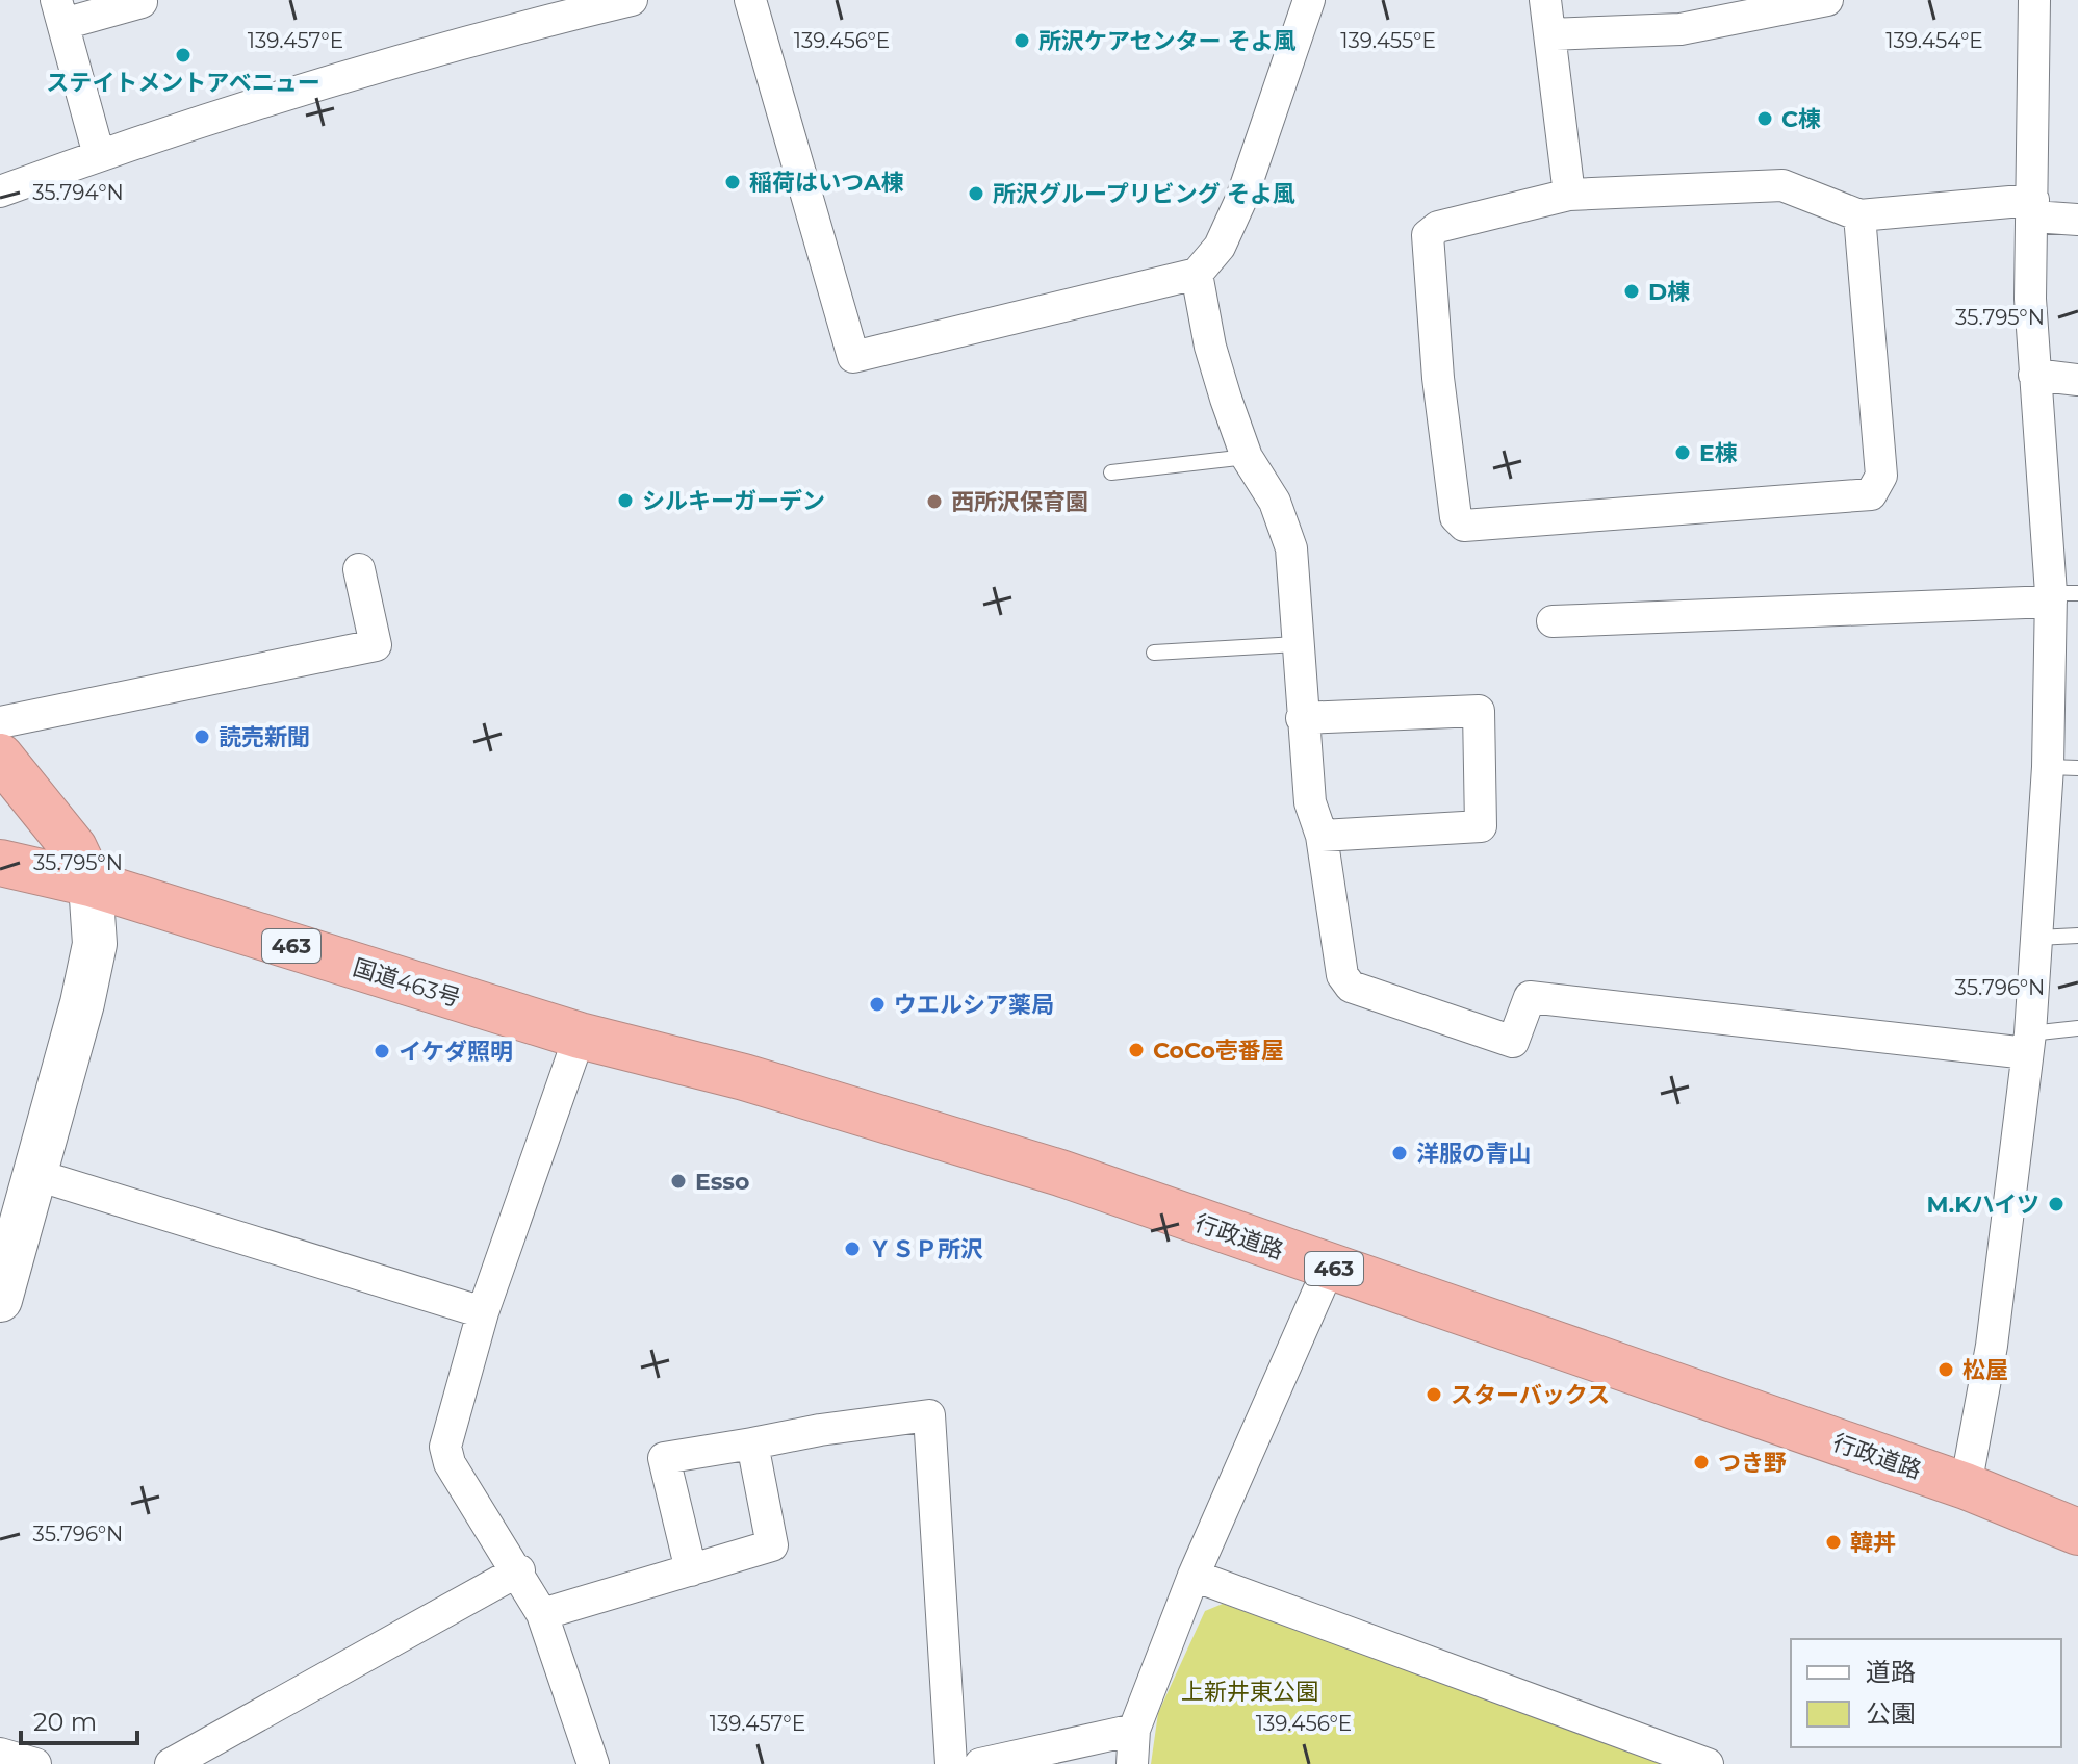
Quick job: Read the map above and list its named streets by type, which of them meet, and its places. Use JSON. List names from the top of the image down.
{
  "streets": {
    "highway": ["463", "国道463号", "行政道路"]
  },
  "crossings": [
    ["国道463号", "行政道路"]
  ],
  "parks": ["上新井東公園"],
  "places": [
    "所沢ケアセンター そよ風",
    "ステイトメントアベニュー",
    "C棟",
    "稲荷はいつA棟",
    "所沢グループリビング そよ風",
    "D棟",
    "E棟",
    "シルキーガーデン",
    "西所沢保育園",
    "読売新聞",
    "ウエルシア薬局",
    "CoCo壱番屋",
    "イケダ照明",
    "洋服の青山",
    "Esso",
    "M.Kハイツ",
    "ＹＳＰ所沢",
    "松屋",
    "スターバックス",
    "つき野",
    "韓丼"
  ],
  "legend": ["道路", "公園"],
  "scale_bar": "20 m",
  "coordinates": [
    "139.457°E",
    "139.456°E",
    "139.455°E",
    "139.454°E",
    "35.794°N",
    "35.795°N",
    "35.796°N"
  ]
}
